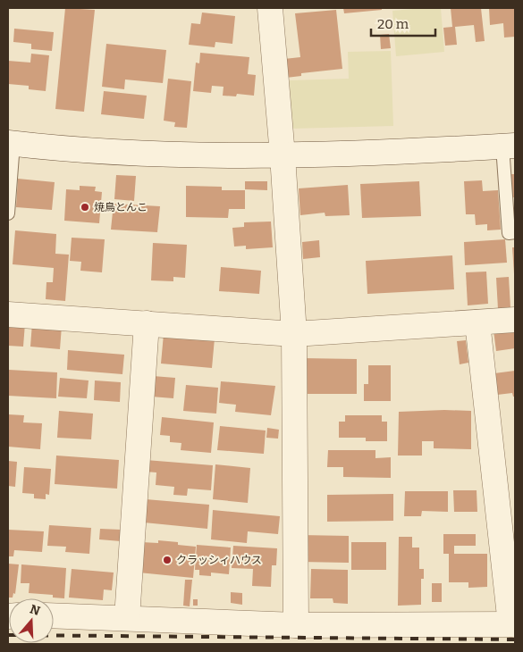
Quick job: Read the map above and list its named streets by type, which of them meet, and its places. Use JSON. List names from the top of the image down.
{
  "places": ["焼鳥とんこ", "クラッシィハウス"],
  "scale_bar": "20 m",
  "north": "top"
}
